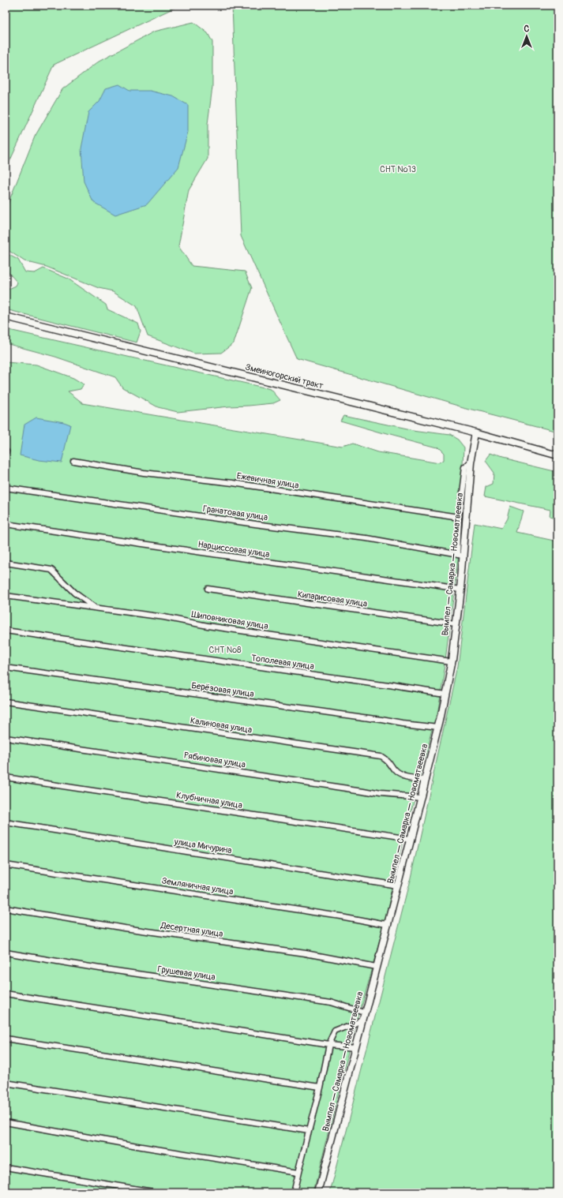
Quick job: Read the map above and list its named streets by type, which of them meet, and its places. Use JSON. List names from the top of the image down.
{
  "streets": {
    "main road": ["Змеиногорский тракт", "Вымпел — Самарка — Новоматвеевка"],
    "street": [
      "Ежевичная улица",
      "Гранатовая улица",
      "Нарциссовая улица",
      "Кипарисовая улица",
      "Шиповниковая улица",
      "Тополевая улица",
      "Берёзовая улица",
      "Калиновая улица",
      "Рябиновая улица",
      "Клубничная улица",
      "улица Мичурина",
      "Земляничная улица",
      "Десертная улица",
      "Грушевая улица"
    ]
  },
  "crossings": [
    ["Змеиногорский тракт", "Вымпел — Самарка — Новоматвеевка"],
    ["Гранатовая улица", "Вымпел — Самарка — Новоматвеевка"],
    ["Нарциссовая улица", "Вымпел — Самарка — Новоматвеевка"],
    ["Вымпел — Самарка — Новоматвеевка", "Кипарисовая улица"],
    ["Вымпел — Самарка — Новоматвеевка", "Шиповниковая улица"],
    ["Вымпел — Самарка — Новоматвеевка", "Тополевая улица"],
    ["Вымпел — Самарка — Новоматвеевка", "Берёзовая улица"],
    ["Вымпел — Самарка — Новоматвеевка", "Калиновая улица"],
    ["Вымпел — Самарка — Новоматвеевка", "Рябиновая улица"],
    ["Вымпел — Самарка — Новоматвеевка", "Клубничная улица"],
    ["Вымпел — Самарка — Новоматвеевка", "улица Мичурина"],
    ["Вымпел — Самарка — Новоматвеевка", "Земляничная улица"],
    ["Вымпел — Самарка — Новоматвеевка", "Десертная улица"],
    ["Вымпел — Самарка — Новоматвеевка", "Грушевая улица"]
  ],
  "parks": ["СНТ №13", "СНТ №8"],
  "north": "top"
}
